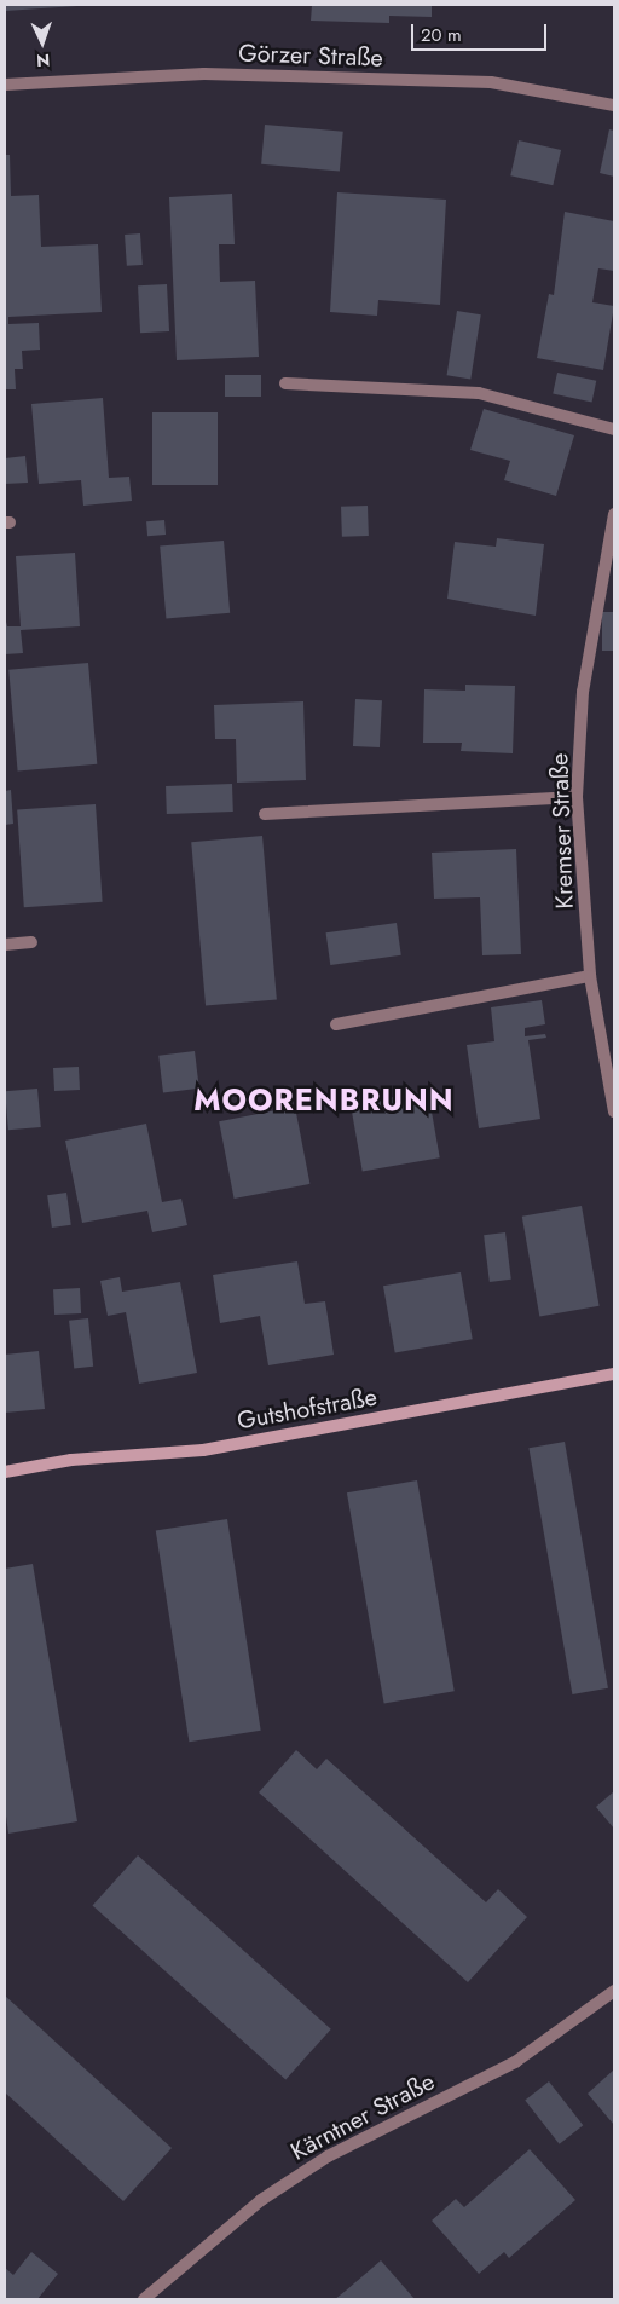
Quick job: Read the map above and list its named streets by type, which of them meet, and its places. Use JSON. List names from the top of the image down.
{
  "streets": {
    "street": [
      "Görzer Straße",
      "Kremser Straße",
      "Gutshofstraße",
      "Kärntner Straße"
    ]
  },
  "districts": ["MOORENBRUNN"],
  "scale_bar": "20 m",
  "north": "bottom"
}
